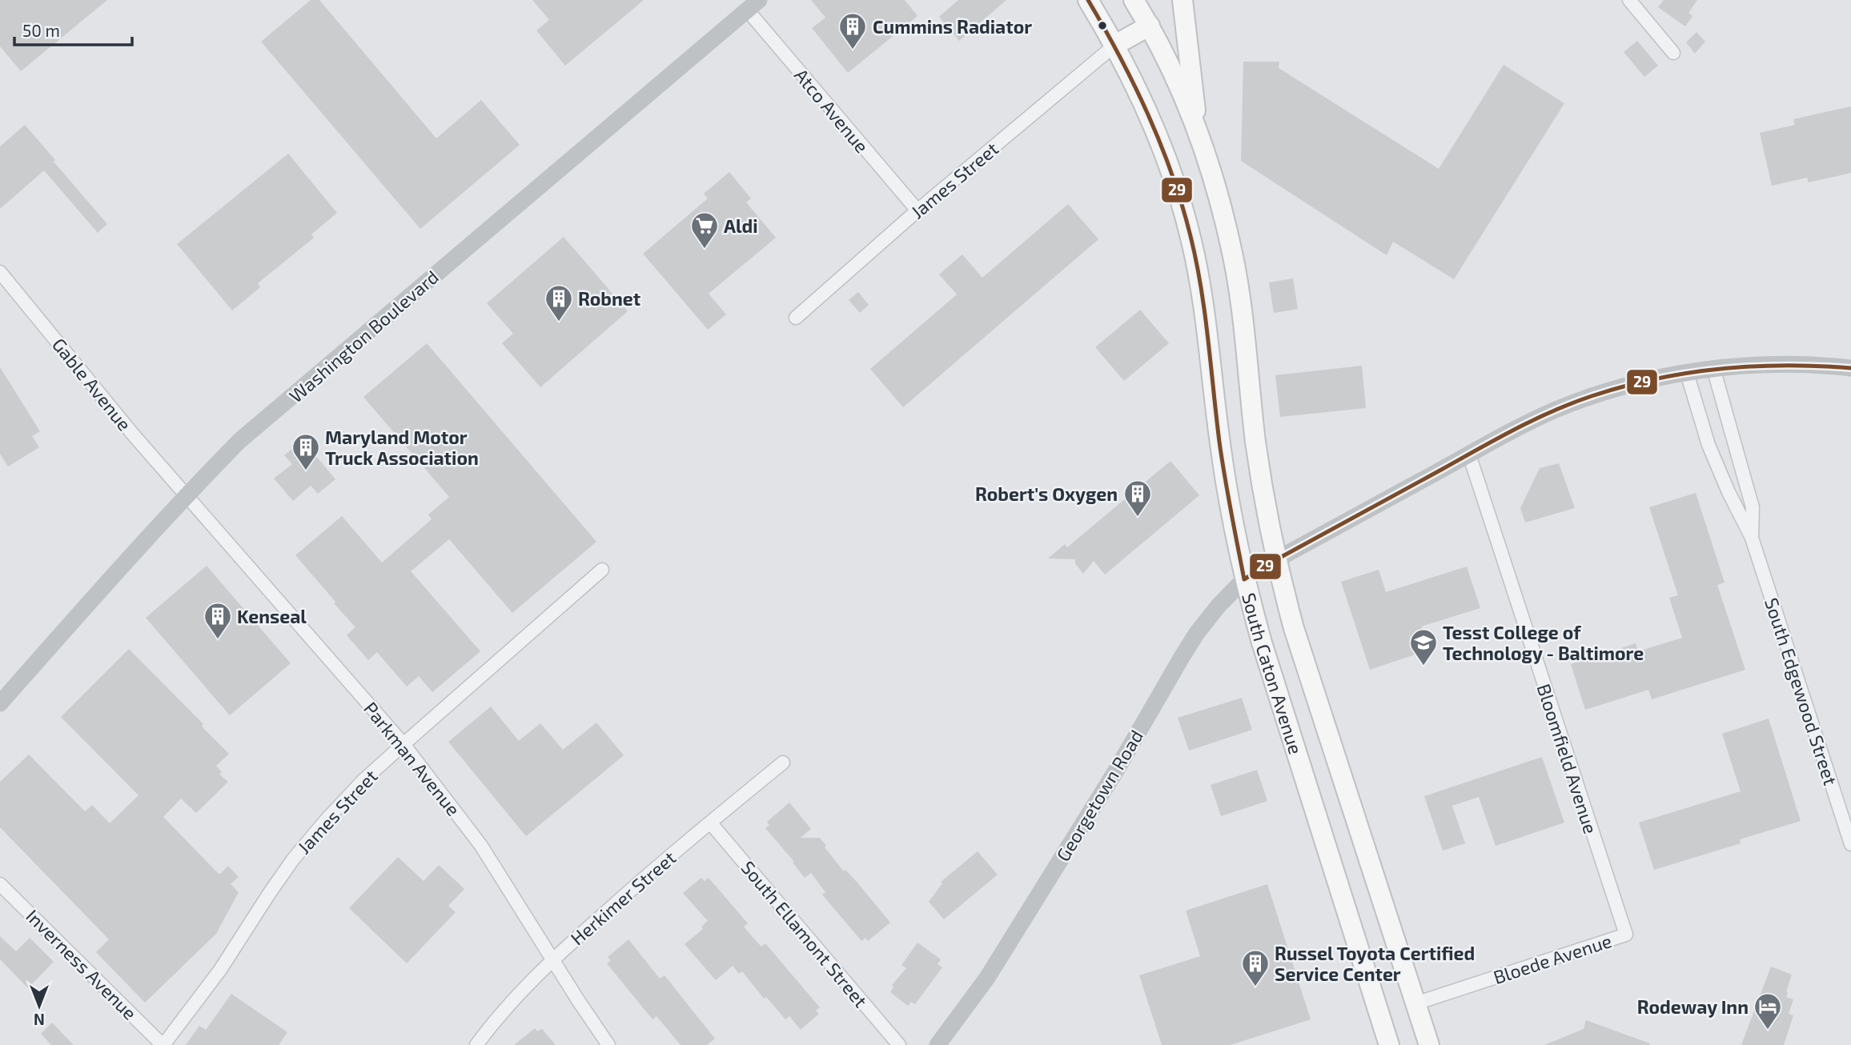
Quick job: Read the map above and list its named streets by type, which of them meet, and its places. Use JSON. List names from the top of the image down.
{
  "streets": {
    "main road": ["South Caton Avenue"],
    "street": [
      "Atco Avenue",
      "James Street",
      "Washington Boulevard",
      "Gable Avenue",
      "South Edgewood Street",
      "Parkman Avenue",
      "Bloomfield Avenue",
      "Georgetown Road",
      "Herkimer Street",
      "South Ellamont Street",
      "Bloede Avenue",
      "Inverness Avenue"
    ]
  },
  "crossings": [
    ["Atco Avenue", "James Street"],
    ["Atco Avenue", "Washington Boulevard"],
    ["James Street", "South Caton Avenue"],
    ["James Street", "Parkman Avenue"],
    ["James Street", "Inverness Avenue"],
    ["Washington Boulevard", "Gable Avenue"],
    ["Washington Boulevard", "Parkman Avenue"],
    ["Gable Avenue", "Parkman Avenue"],
    ["South Caton Avenue", "Georgetown Road"],
    ["South Caton Avenue", "Bloede Avenue"],
    ["South Edgewood Street", "Georgetown Road"],
    ["Parkman Avenue", "Herkimer Street"],
    ["Bloomfield Avenue", "Georgetown Road"],
    ["Bloomfield Avenue", "Bloede Avenue"],
    ["Herkimer Street", "South Ellamont Street"]
  ],
  "places": {
    "building": [
      "Cummins Radiator",
      "Robnet",
      "Maryland Motor Truck Association",
      "Robert's Oxygen",
      "Kenseal",
      "Russel Toyota Certified Service Center"
    ],
    "supermarket": ["Aldi"],
    "school or university": ["Tesst College of Technology - Baltimore"],
    "hotel": ["Rodeway Inn"]
  },
  "lines": ["transit line 29"],
  "scale_bar": "50 m",
  "north": "bottom"
}
